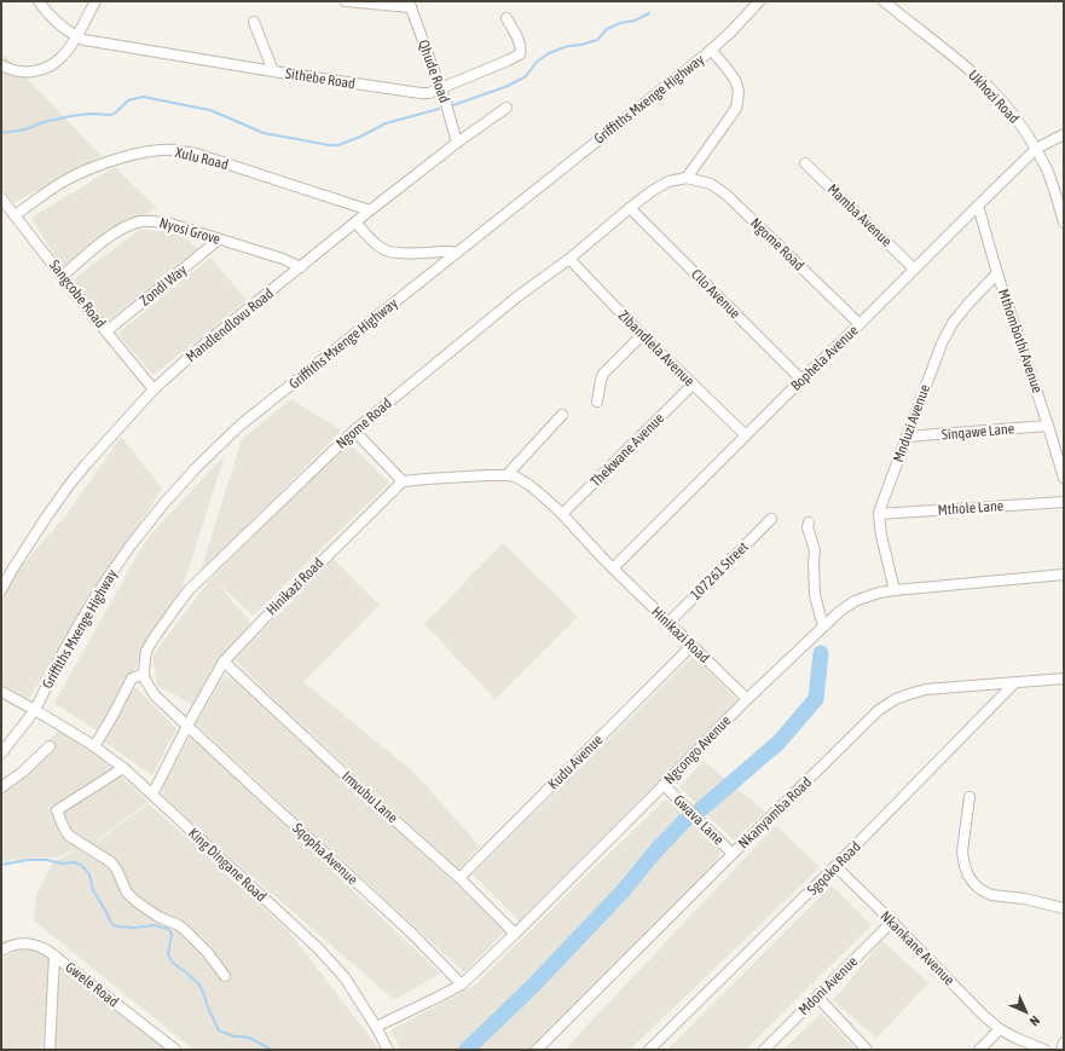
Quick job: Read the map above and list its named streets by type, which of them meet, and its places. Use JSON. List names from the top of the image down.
{
  "streets": {
    "street": [
      "Qhude Road",
      "Sithebe Road",
      "Ukhozi Road",
      "Griffiths Mxenge Highway",
      "Xulu Road",
      "Mamba Avenue",
      "Nyosi Grove",
      "Ngome Road",
      "Zondi Way",
      "Sangcobe Road",
      "Cilo Avenue",
      "Mandlendlovu Road",
      "Mthombothi Avenue",
      "Zibandlela Avenue",
      "Bophela Avenue",
      "Mnduzi Avenue",
      "Sinqawe Lane",
      "Thekwane Avenue",
      "Mthole Lane",
      "107261 Street",
      "Hinikazi Road",
      "Ngcongo Avenue",
      "Kudu Avenue",
      "Imvubu Lane",
      "Nkanyamba Road",
      "Gwava Lane",
      "Sqopha Avenue",
      "King Dingane Road",
      "Sgqoko Road",
      "Nkankane Avenue",
      "Gwele Road",
      "Mdoni Avenue"
    ]
  },
  "crossings": [
    ["Qhude Road", "Sithebe Road"],
    ["Qhude Road", "Mandlendlovu Road"],
    ["Ukhozi Road", "Bophela Avenue"],
    ["Griffiths Mxenge Highway", "King Dingane Road"],
    ["Xulu Road", "Sangcobe Road"],
    ["Xulu Road", "Mandlendlovu Road"],
    ["Mamba Avenue", "Bophela Avenue"],
    ["Nyosi Grove", "Zondi Way"],
    ["Nyosi Grove", "Sangcobe Road"],
    ["Nyosi Grove", "Mandlendlovu Road"],
    ["Ngome Road", "Cilo Avenue"],
    ["Ngome Road", "Zibandlela Avenue"],
    ["Ngome Road", "Bophela Avenue"],
    ["Zondi Way", "Sangcobe Road"],
    ["Sangcobe Road", "Mandlendlovu Road"],
    ["Cilo Avenue", "Bophela Avenue"],
    ["Mthombothi Avenue", "Bophela Avenue"],
    ["Mthombothi Avenue", "Mnduzi Avenue"],
    ["Mthombothi Avenue", "Sinqawe Lane"],
    ["Zibandlela Avenue", "Bophela Avenue"],
    ["Zibandlela Avenue", "Thekwane Avenue"],
    ["Bophela Avenue", "Hinikazi Road"],
    ["Mnduzi Avenue", "Sinqawe Lane"],
    ["Mnduzi Avenue", "Mthole Lane"],
    ["Mnduzi Avenue", "Ngcongo Avenue"],
    ["Thekwane Avenue", "Hinikazi Road"],
    ["107261 Street", "Hinikazi Road"],
    ["Hinikazi Road", "Ngcongo Avenue"],
    ["Hinikazi Road", "Kudu Avenue"],
    ["Hinikazi Road", "Imvubu Lane"],
    ["Hinikazi Road", "Sqopha Avenue"],
    ["Hinikazi Road", "King Dingane Road"],
    ["Ngcongo Avenue", "Imvubu Lane"],
    ["Ngcongo Avenue", "Gwava Lane"],
    ["Ngcongo Avenue", "Sqopha Avenue"],
    ["Ngcongo Avenue", "King Dingane Road"],
    ["Kudu Avenue", "Imvubu Lane"],
    ["Nkanyamba Road", "Gwava Lane"],
    ["Nkanyamba Road", "Sgqoko Road"],
    ["Sgqoko Road", "Nkankane Avenue"],
    ["Nkankane Avenue", "Mdoni Avenue"]
  ],
  "north": "bottom right"
}
